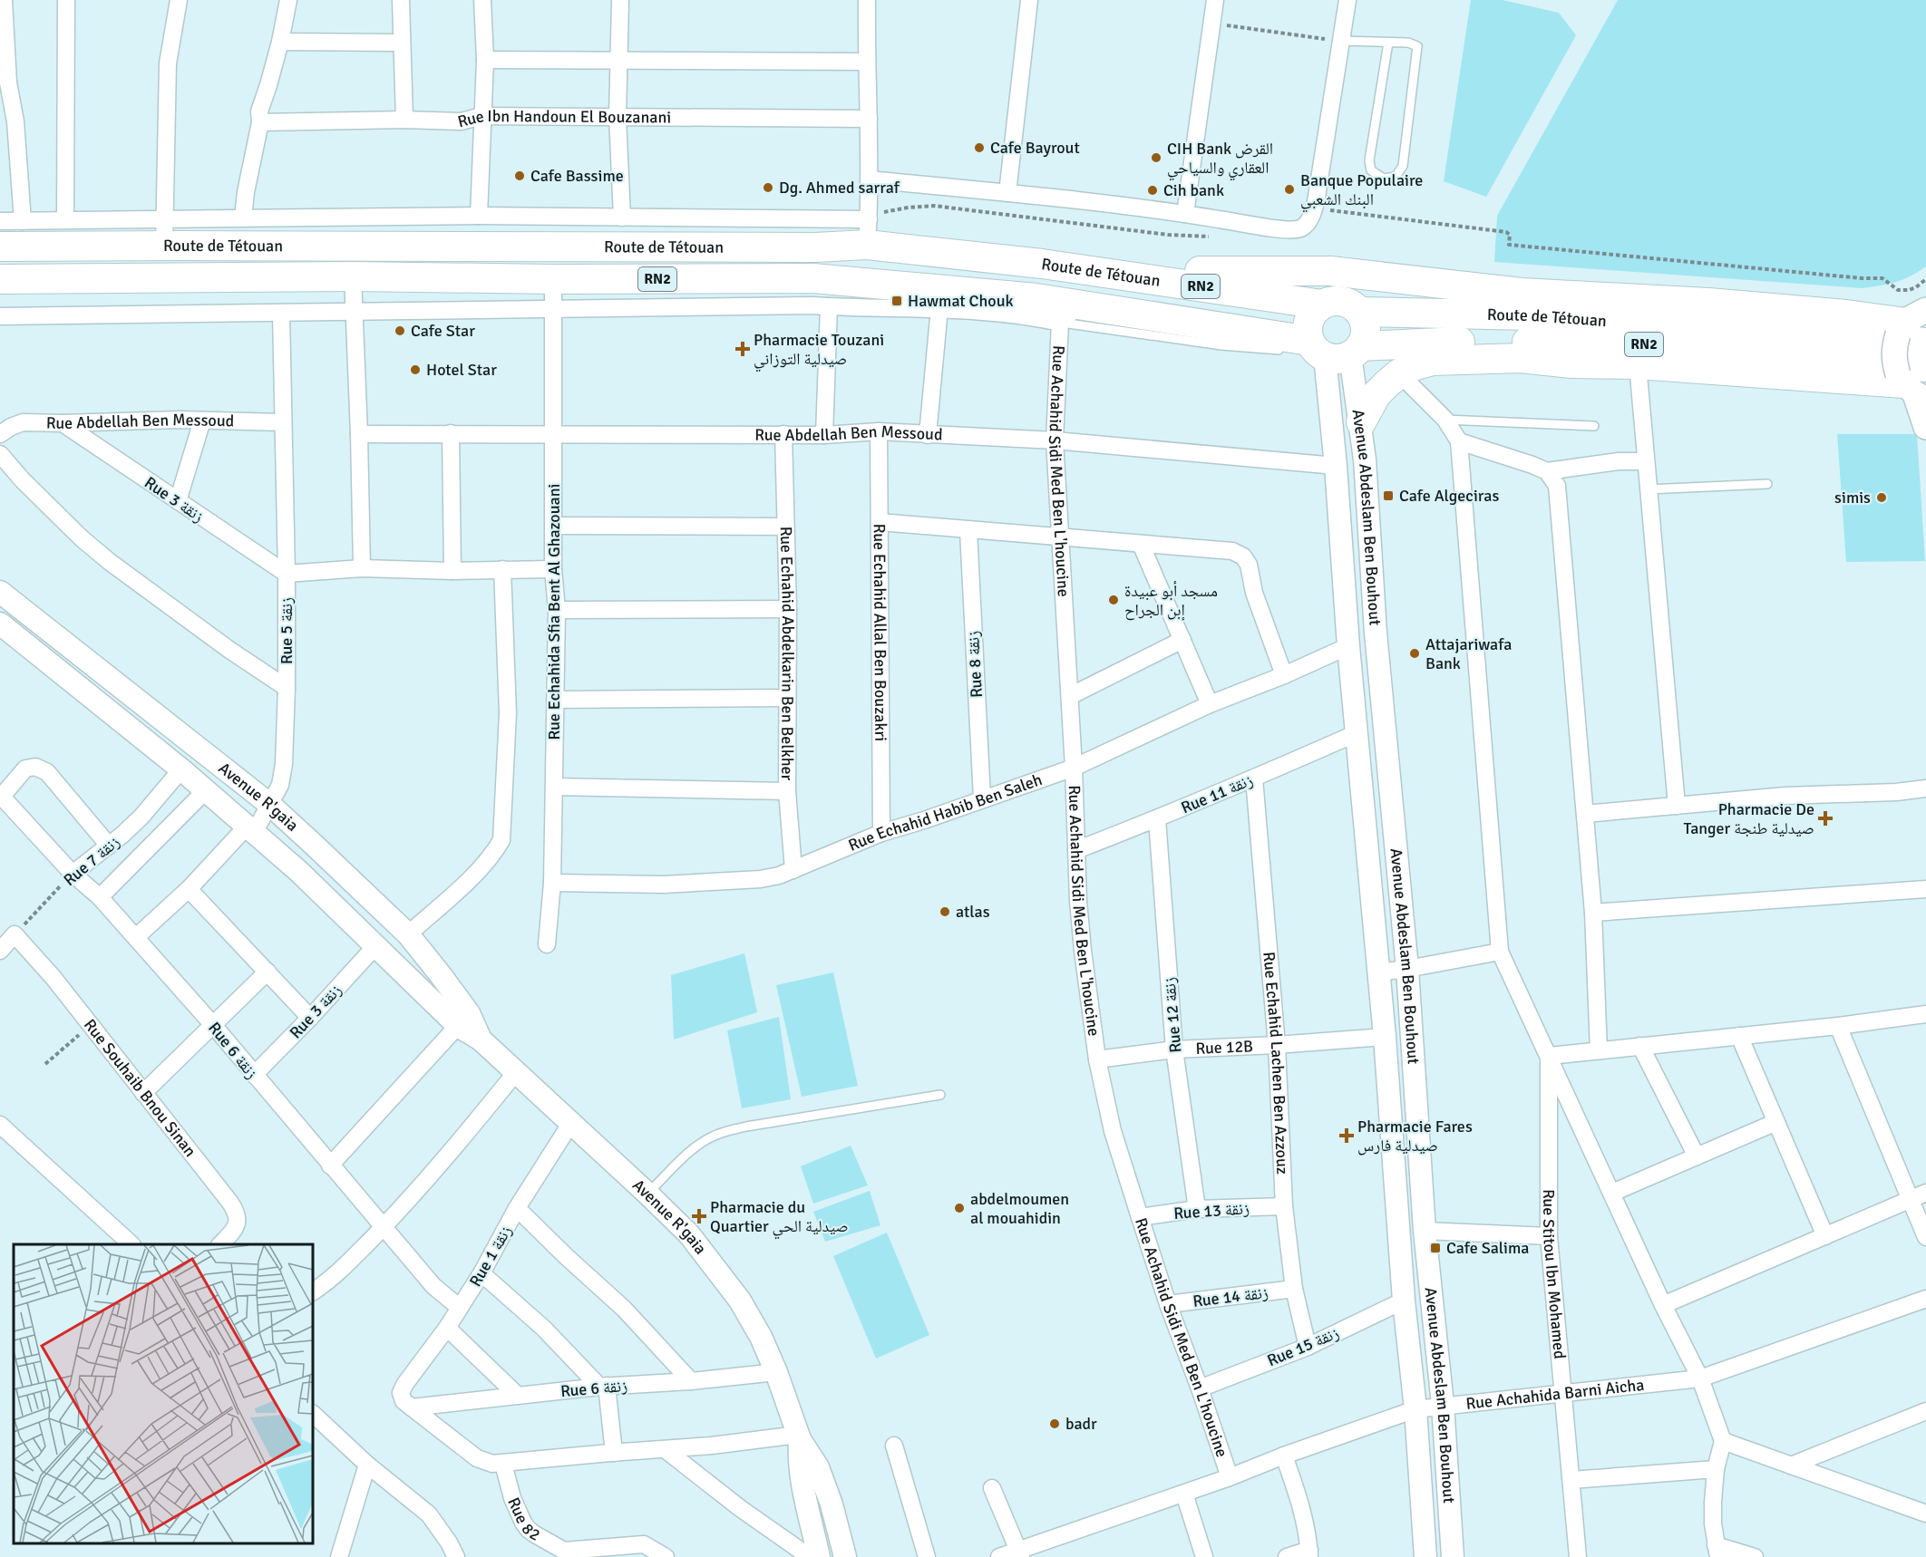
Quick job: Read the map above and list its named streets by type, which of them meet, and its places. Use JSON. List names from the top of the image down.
{
  "streets": {
    "highway": ["Route de Tétouan", "RN2"],
    "main road": ["Avenue Abdeslam Ben Bouhout", "Avenue R'gaia"],
    "street": [
      "Rue Ibn Handoun El Bouzanani",
      "Rue Abdellah Ben Messoud",
      "Rue Achahid Sidi Med Ben L'houcine",
      "Rue 3 زنقة",
      "Rue Echahida Sfia Bent Al Ghazouani",
      "Rue 5 زنقة",
      "Rue Echahid Allal Ben Bouzakri",
      "Rue Echahid Abdelkarin Ben Belkher",
      "Rue 8 زنقة",
      "Rue 11 زنقة",
      "Rue Echahid Habib Ben Saleh",
      "Rue 7 زنقة",
      "Rue 12 زنقة",
      "Rue 12B",
      "Rue 6 زنقة",
      "Rue Echahid Lachen Ben Azzouz",
      "Rue Souhaib Bnou Sinan",
      "Rue 13 زنقة",
      "Rue 1 زنقة",
      "Rue Stitou Ibn Mohamed",
      "Rue 14 زنقة",
      "Rue 15 زنقة",
      "Rue Achahida Barni Aicha",
      "Rue 82"
    ]
  },
  "crossings": [
    ["Route de Tétouan", "Avenue Abdeslam Ben Bouhout"],
    ["Route de Tétouan", "Rue Echahida Sfia Bent Al Ghazouani"],
    ["Rue Abdellah Ben Messoud", "Rue Achahid Sidi Med Ben L'houcine"],
    ["Rue Abdellah Ben Messoud", "Rue 3 زنقة"],
    ["Rue Abdellah Ben Messoud", "Avenue Abdeslam Ben Bouhout"],
    ["Rue Abdellah Ben Messoud", "Rue Echahida Sfia Bent Al Ghazouani"],
    ["Rue Abdellah Ben Messoud", "Rue 5 زنقة"],
    ["Rue Abdellah Ben Messoud", "Rue Echahid Allal Ben Bouzakri"],
    ["Rue Abdellah Ben Messoud", "Rue Echahid Abdelkarin Ben Belkher"],
    ["Rue Achahid Sidi Med Ben L'houcine", "Rue 11 زنقة"],
    ["Rue Achahid Sidi Med Ben L'houcine", "Rue Echahid Habib Ben Saleh"],
    ["Rue Achahid Sidi Med Ben L'houcine", "Rue 12B"],
    ["Rue Achahid Sidi Med Ben L'houcine", "Rue 13 زنقة"],
    ["Rue Achahid Sidi Med Ben L'houcine", "Rue 14 زنقة"],
    ["Rue Achahid Sidi Med Ben L'houcine", "Rue 15 زنقة"],
    ["Rue Achahid Sidi Med Ben L'houcine", "Rue Achahida Barni Aicha"],
    ["Rue 3 زنقة", "Rue 5 زنقة"],
    ["Rue 3 زنقة", "Avenue R'gaia"],
    ["Rue 3 زنقة", "Rue 6 زنقة"],
    ["Avenue Abdeslam Ben Bouhout", "Rue 11 زنقة"],
    ["Avenue Abdeslam Ben Bouhout", "Rue Echahid Habib Ben Saleh"],
    ["Avenue Abdeslam Ben Bouhout", "Rue 12B"],
    ["Avenue Abdeslam Ben Bouhout", "Rue 15 زنقة"],
    ["Avenue Abdeslam Ben Bouhout", "Rue Achahida Barni Aicha"],
    ["Rue Echahida Sfia Bent Al Ghazouani", "Rue Echahid Habib Ben Saleh"],
    ["Rue 5 زنقة", "Avenue R'gaia"],
    ["Rue 5 زنقة", "Rue 6 زنقة"],
    ["Rue Echahid Allal Ben Bouzakri", "Rue Echahid Habib Ben Saleh"],
    ["Rue Echahid Abdelkarin Ben Belkher", "Rue Echahid Habib Ben Saleh"],
    ["Rue 8 زنقة", "Rue Echahid Habib Ben Saleh"],
    ["Rue 11 زنقة", "Rue 12 زنقة"],
    ["Rue 11 زنقة", "Rue Echahid Lachen Ben Azzouz"],
    ["Avenue R'gaia", "Rue 7 زنقة"],
    ["Avenue R'gaia", "Rue 6 زنقة"],
    ["Avenue R'gaia", "Rue 1 زنقة"],
    ["Rue 7 زنقة", "Rue 6 زنقة"],
    ["Rue 7 زنقة", "Rue Souhaib Bnou Sinan"],
    ["Rue 12 زنقة", "Rue 12B"],
    ["Rue 12 زنقة", "Rue 13 زنقة"],
    ["Rue 12B", "Rue Echahid Lachen Ben Azzouz"],
    ["Rue 6 زنقة", "Rue 1 زنقة"],
    ["Rue Echahid Lachen Ben Azzouz", "Rue 13 زنقة"],
    ["Rue Echahid Lachen Ben Azzouz", "Rue 14 زنقة"],
    ["Rue Echahid Lachen Ben Azzouz", "Rue 15 زنقة"],
    ["Rue Stitou Ibn Mohamed", "Rue Achahida Barni Aicha"]
  ],
  "places": {
    "other": [
      "Cafe Bayrout",
      "CIH Bank القرض العقاري والسياحي",
      "Cafe Bassime",
      "Dg. Ahmed sarraf",
      "Banque Populaire البنك الشعبي",
      "Cih bank",
      "Cafe Star",
      "Hotel Star",
      "simis",
      "مسجد أبو عبيدة إبن الجراح",
      "Attajariwafa Bank",
      "atlas",
      "abdelmoumen al mouahidin",
      "badr"
    ],
    "transit": ["Hawmat Chouk", "Cafe Algeciras", "Cafe Salima"],
    "health": [
      "Pharmacie Touzani صيدلية التوزاني",
      "Pharmacie De Tanger صيدلية طنجة",
      "Pharmacie Fares صيدلية فارس",
      "Pharmacie du Quartier صيدلية الحي"
    ]
  }
}
